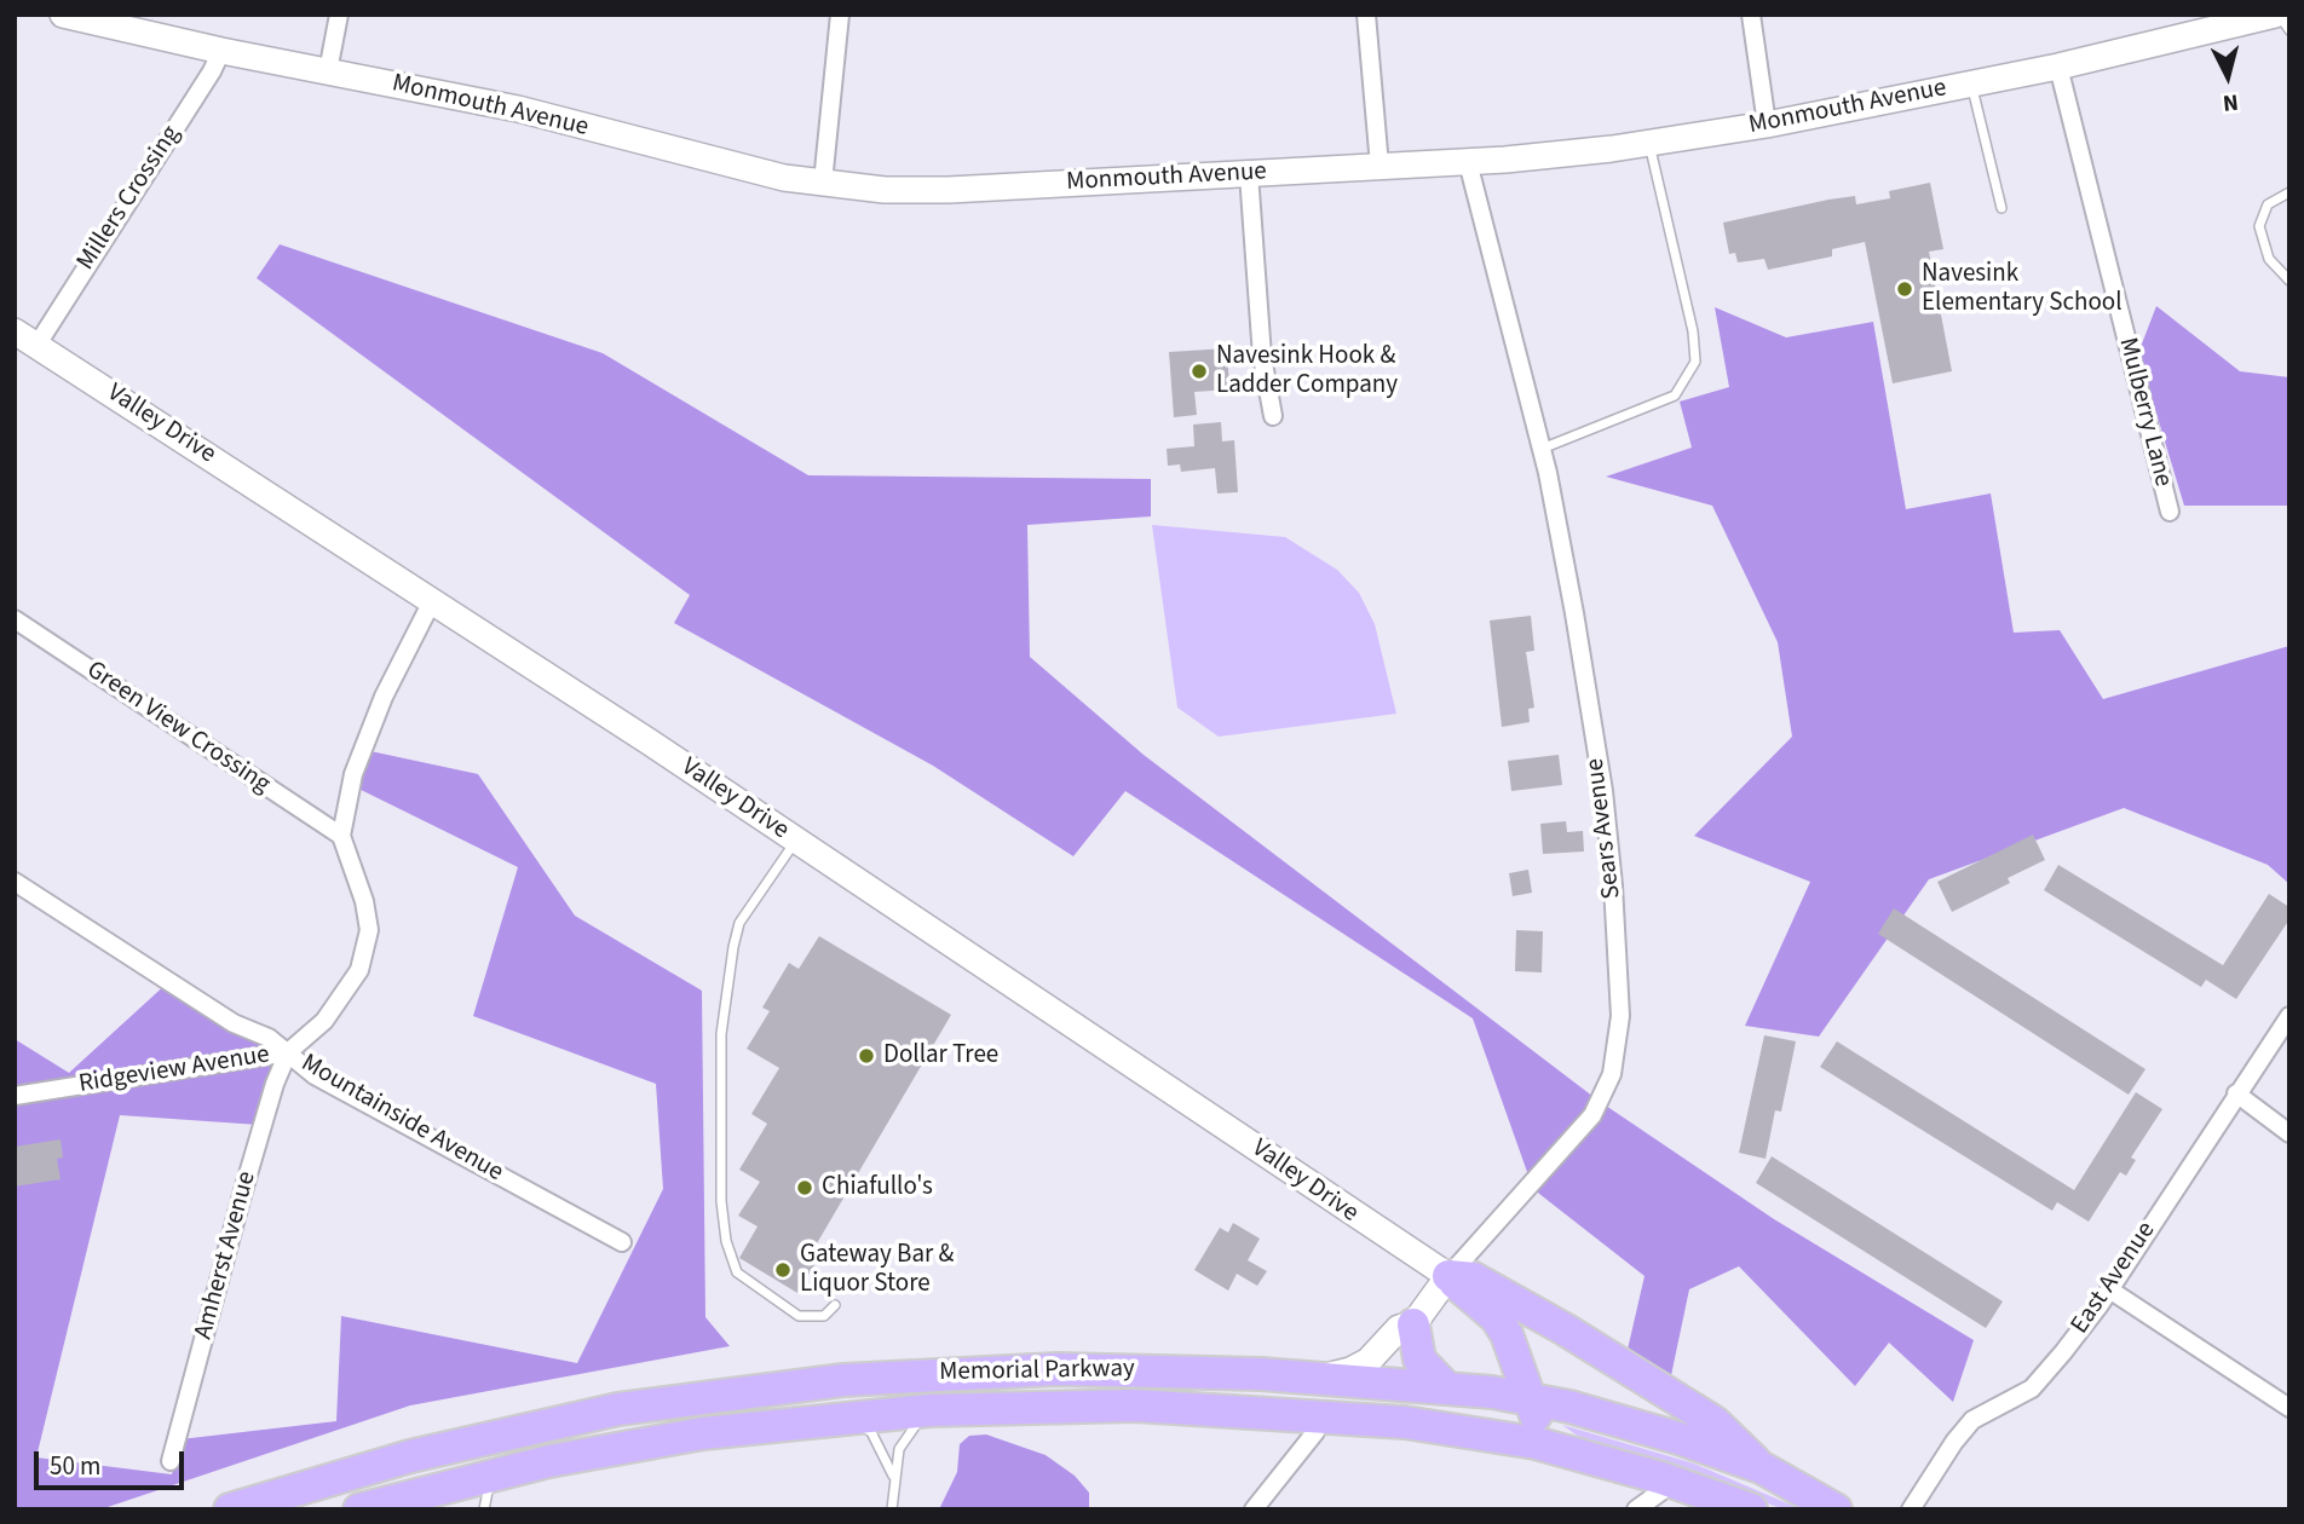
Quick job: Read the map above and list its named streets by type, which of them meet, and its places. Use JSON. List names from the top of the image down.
{
  "streets": {
    "highway": ["Memorial Parkway"],
    "street": [
      "Monmouth Avenue",
      "Millers Crossing",
      "Mulberry Lane",
      "Valley Drive",
      "Green View Crossing",
      "Sears Avenue",
      "Ridgeview Avenue",
      "Mountainside Avenue",
      "Amherst Avenue",
      "East Avenue"
    ]
  },
  "crossings": [
    ["Monmouth Avenue", "Millers Crossing"],
    ["Monmouth Avenue", "Mulberry Lane"],
    ["Monmouth Avenue", "Sears Avenue"],
    ["Millers Crossing", "Valley Drive"],
    ["Valley Drive", "Sears Avenue"],
    ["Green View Crossing", "Ridgeview Avenue"],
    ["Sears Avenue", "Memorial Parkway"],
    ["Ridgeview Avenue", "Mountainside Avenue"],
    ["Ridgeview Avenue", "Amherst Avenue"],
    ["Mountainside Avenue", "Amherst Avenue"]
  ],
  "places": [
    "Navesink Elementary School",
    "Navesink Hook & Ladder Company",
    "Dollar Tree",
    "Chiafullo's",
    "Gateway Bar & Liquor Store"
  ],
  "scale_bar": "50 m",
  "north": "bottom"
}
